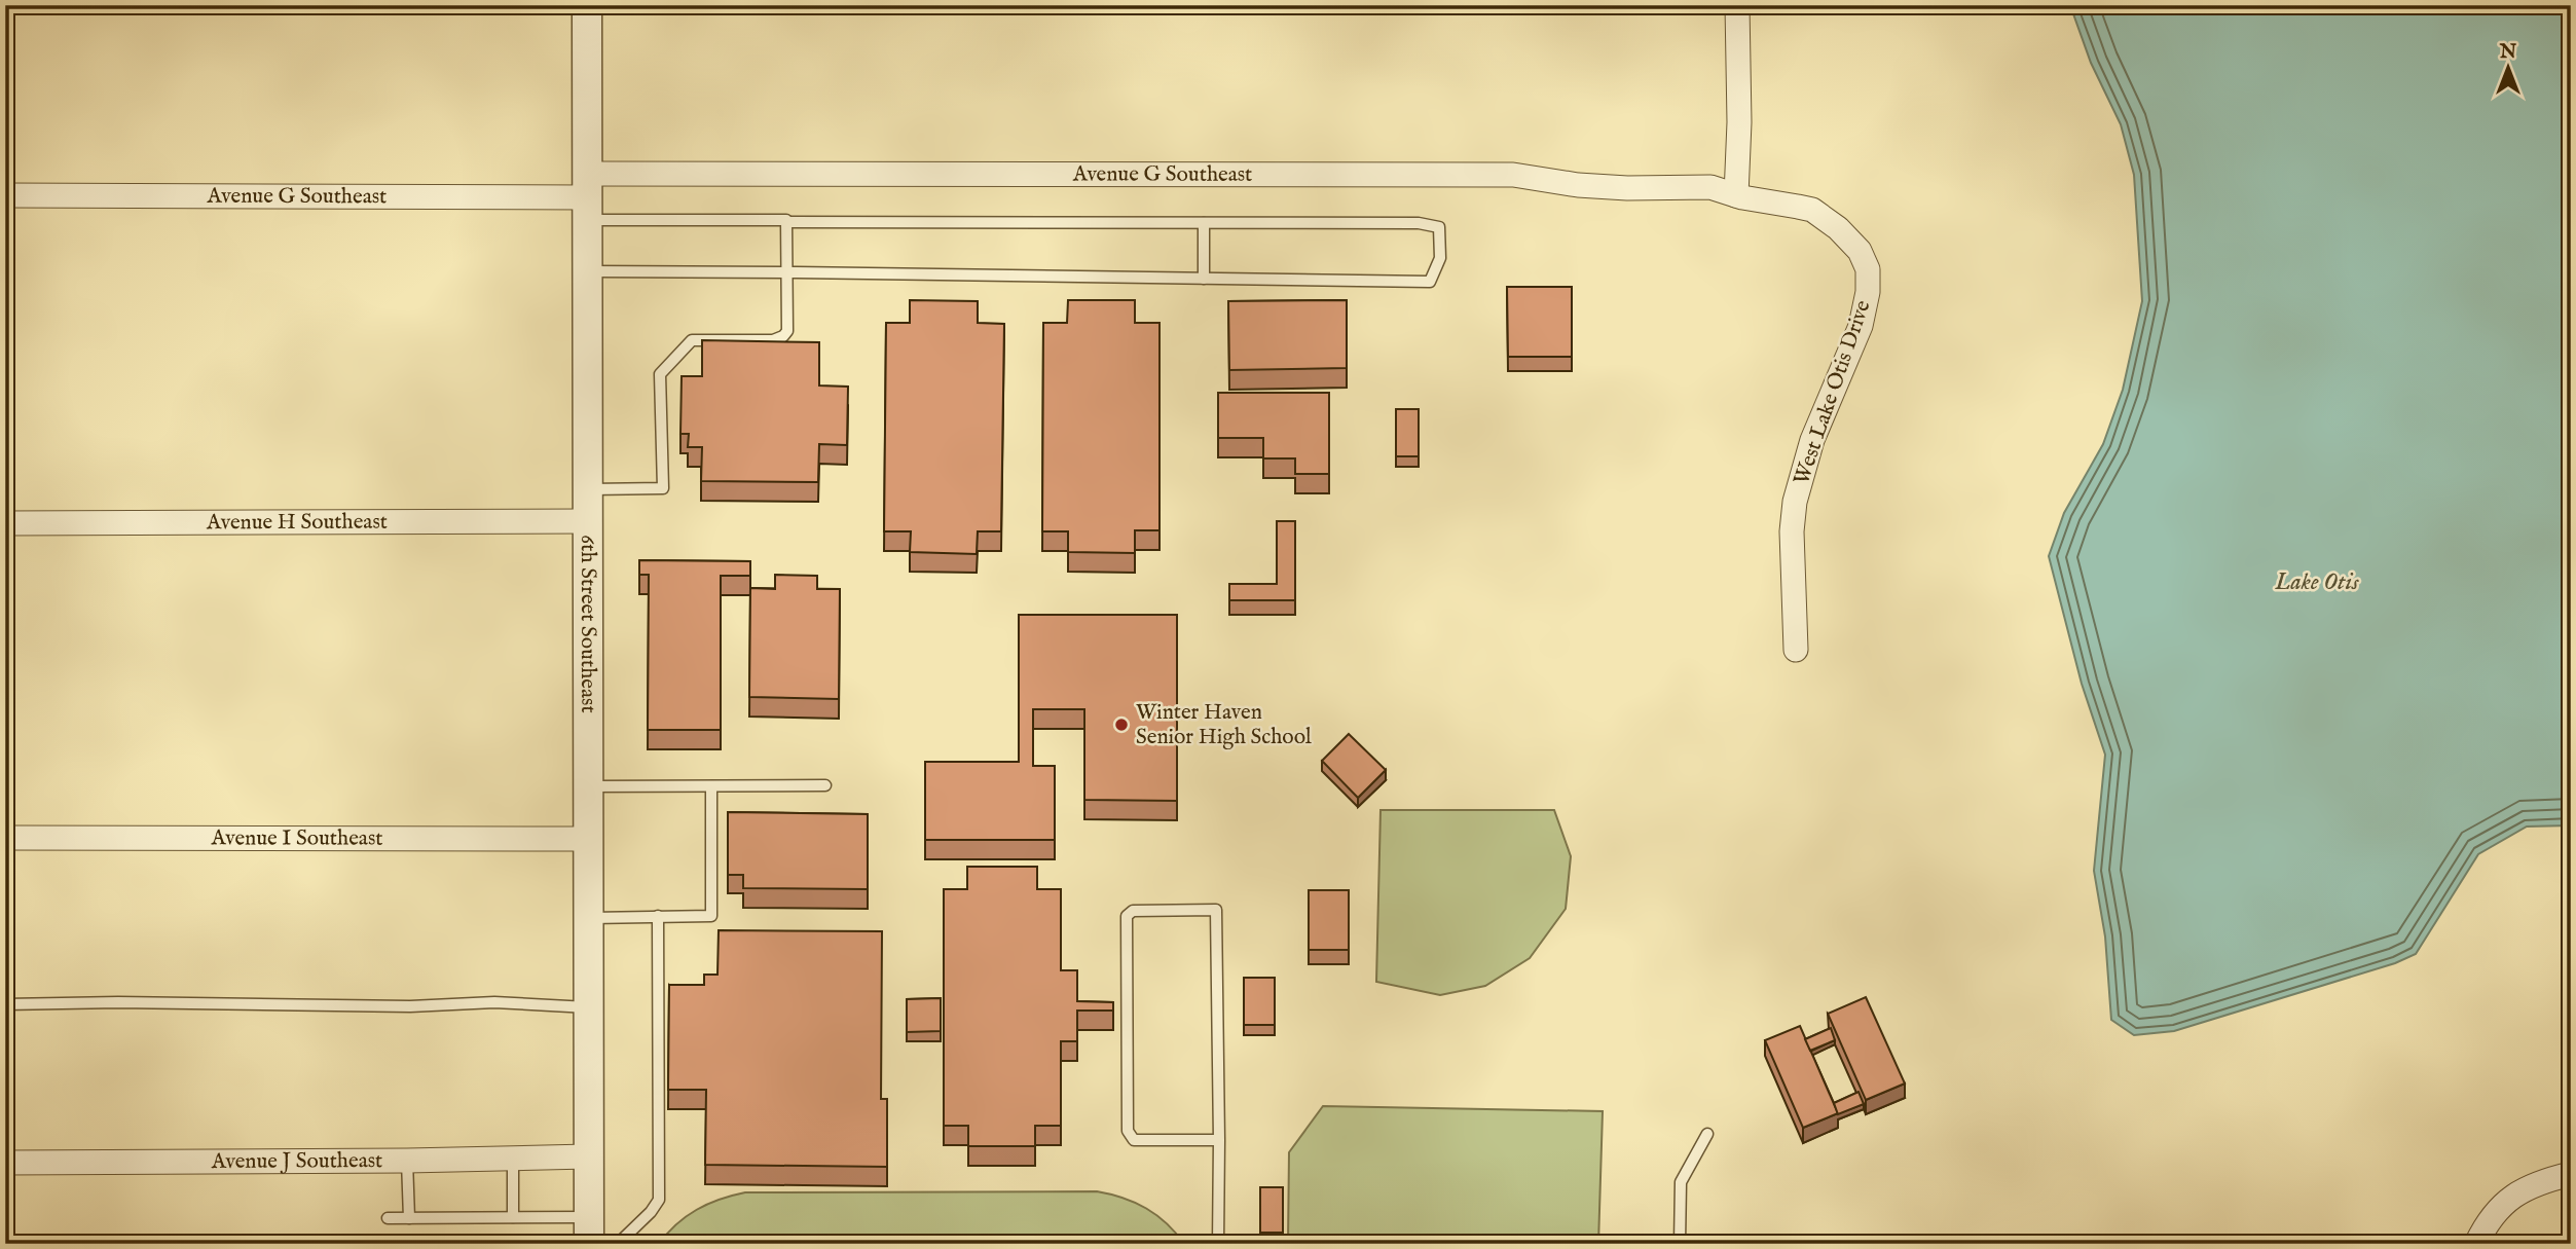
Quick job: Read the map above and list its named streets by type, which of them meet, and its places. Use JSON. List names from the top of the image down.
{
  "streets": {
    "street": [
      "Avenue G Southeast",
      "West Lake Otis Drive",
      "Avenue H Southeast",
      "6th Street Southeast",
      "Avenue I Southeast",
      "Avenue J Southeast"
    ]
  },
  "crossings": [
    ["Avenue G Southeast", "West Lake Otis Drive"],
    ["Avenue G Southeast", "6th Street Southeast"],
    ["Avenue H Southeast", "6th Street Southeast"],
    ["6th Street Southeast", "Avenue I Southeast"],
    ["6th Street Southeast", "Avenue J Southeast"]
  ],
  "water": ["Lake Otis"],
  "places": ["Winter Haven Senior High School"],
  "north": "top"
}
